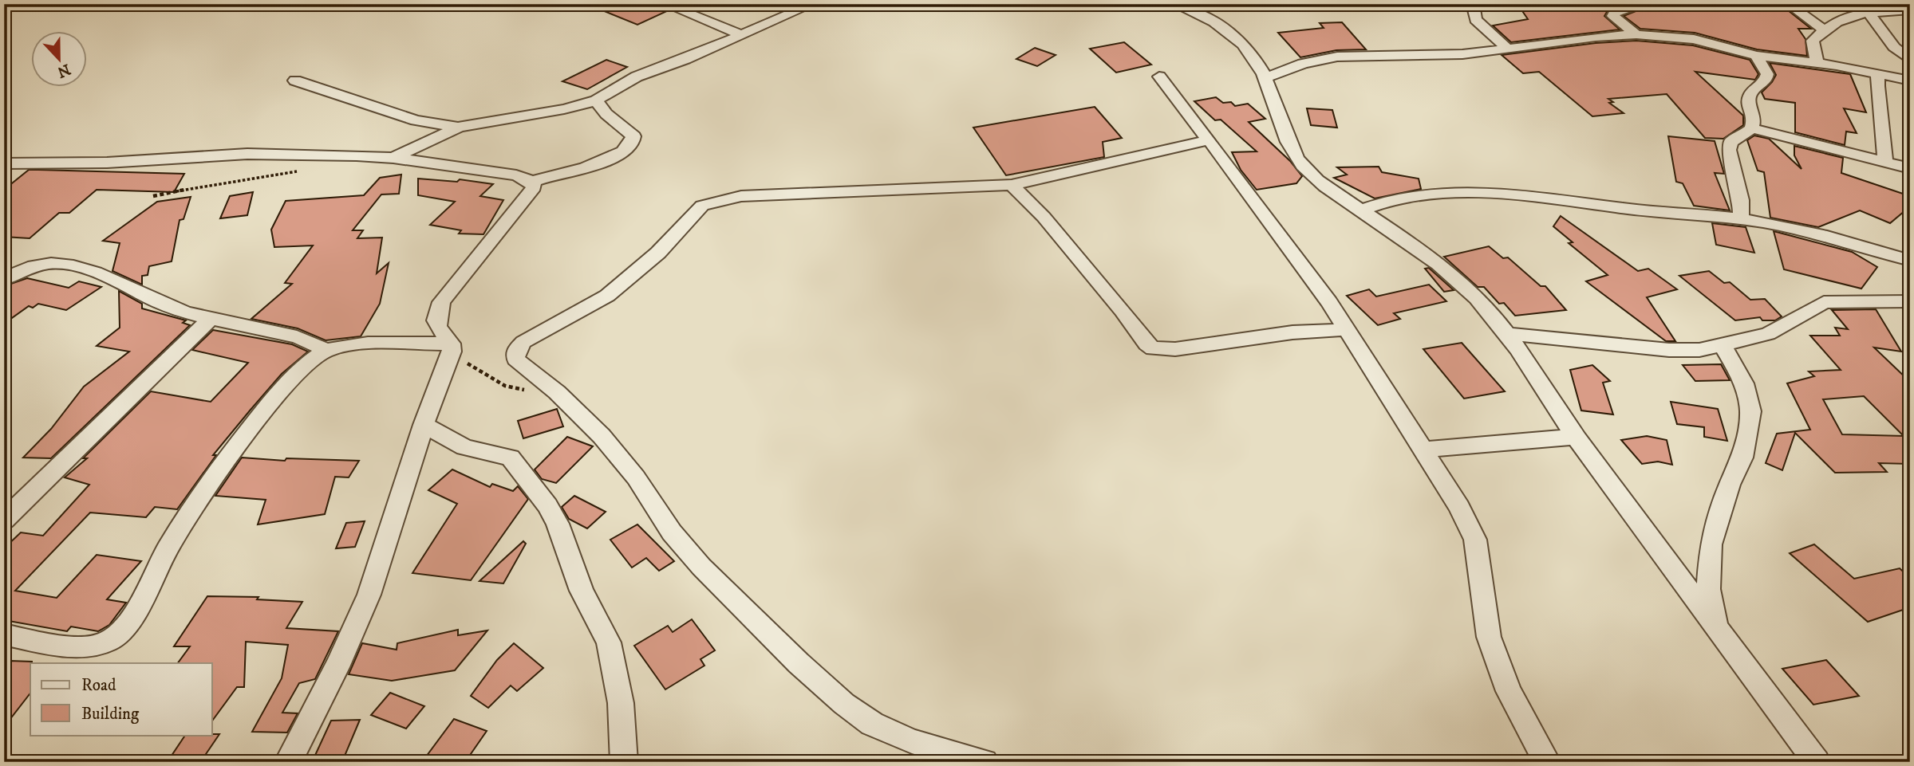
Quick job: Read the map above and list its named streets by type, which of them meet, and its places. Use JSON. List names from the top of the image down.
{
  "legend": ["Road", "Building"],
  "north": "bottom"
}
